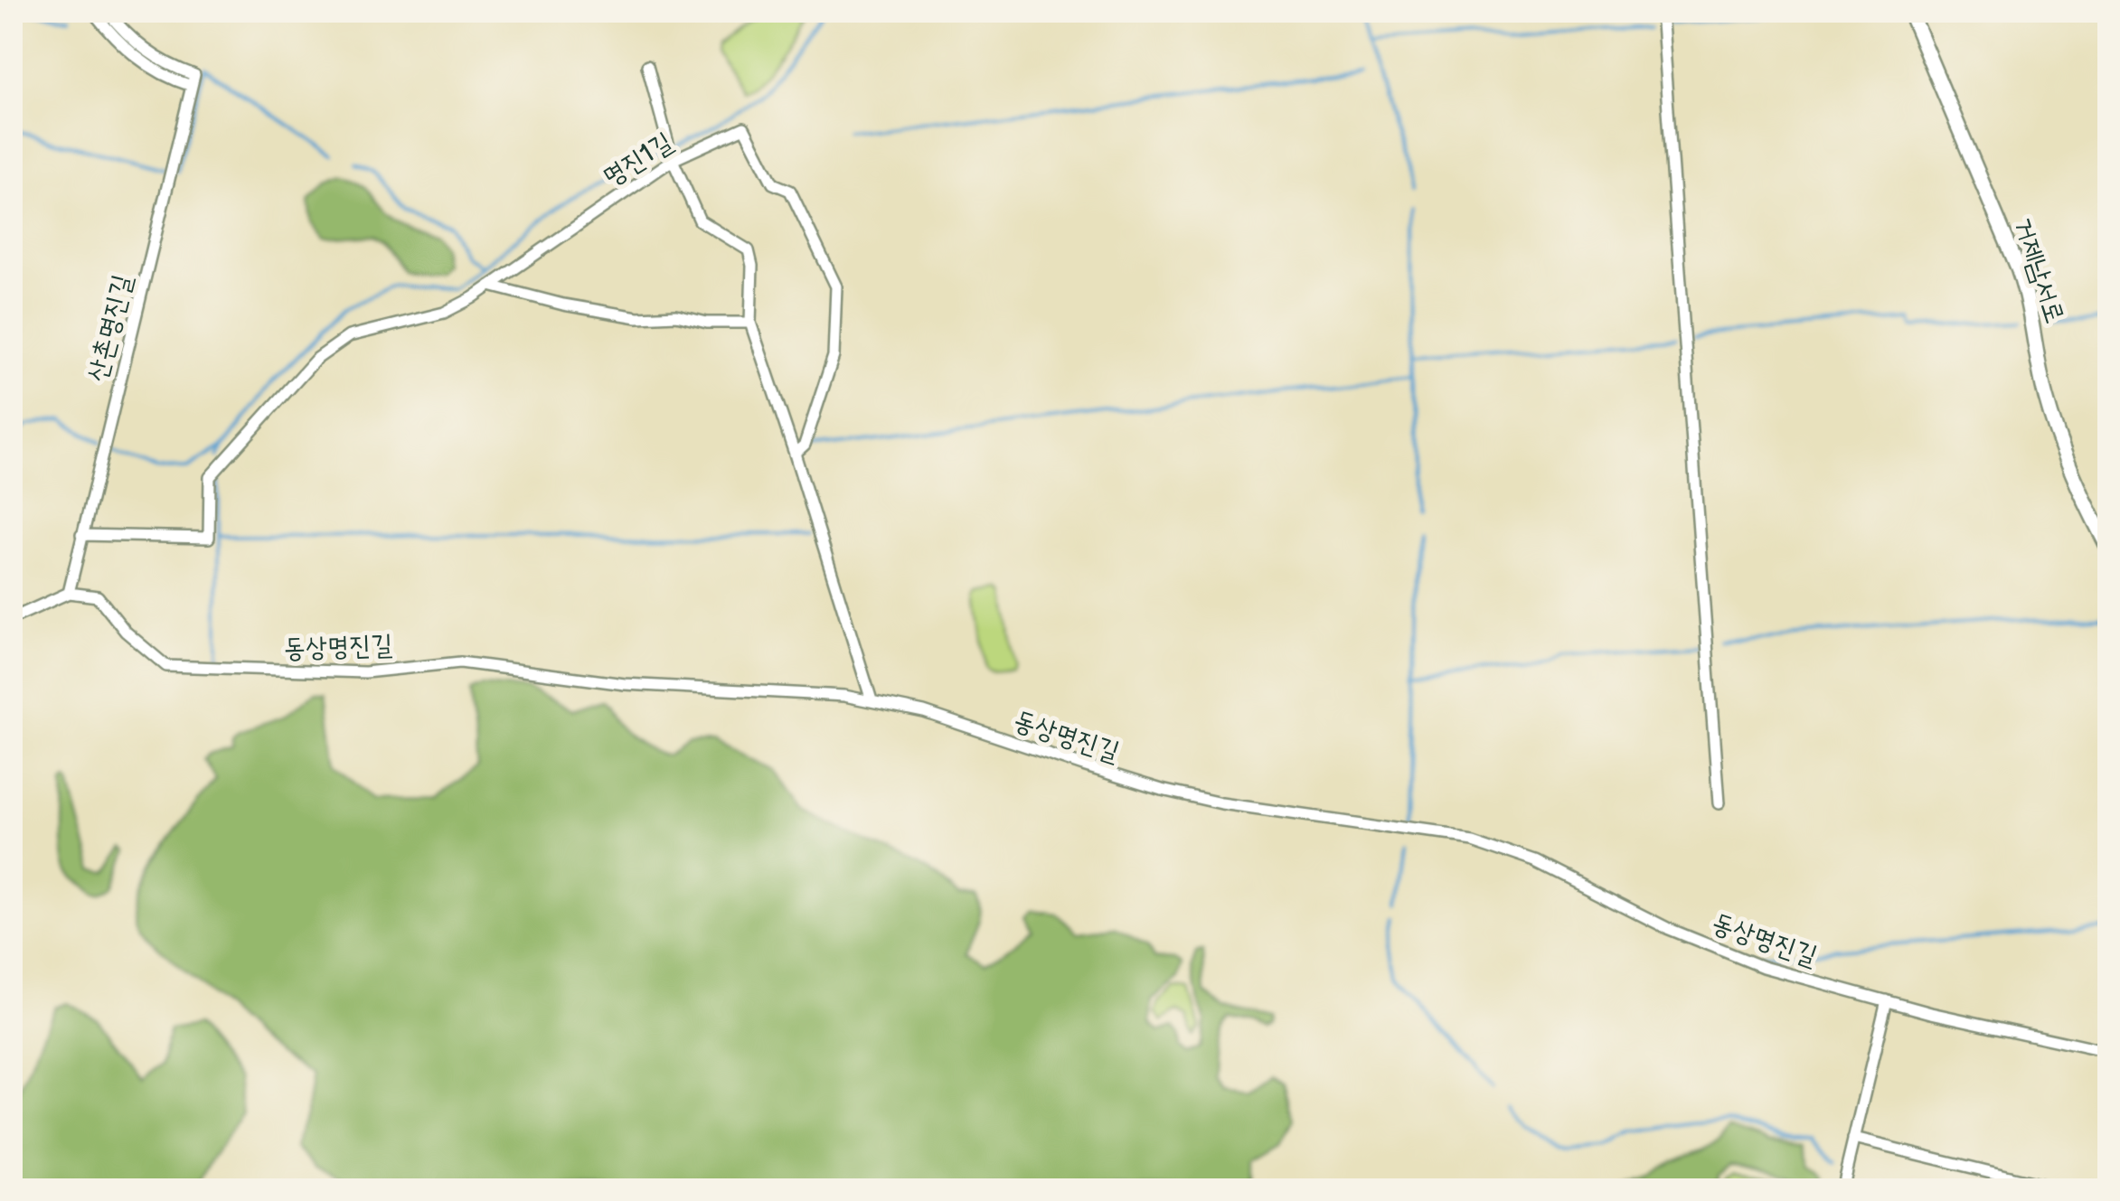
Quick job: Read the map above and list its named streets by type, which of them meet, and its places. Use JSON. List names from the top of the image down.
{
  "streets": {
    "main road": ["거제남서로"],
    "street": ["명진1길", "산촌명진길", "동상명진길"]
  },
  "crossings": [
    ["명진1길", "산촌명진길"],
    ["산촌명진길", "동상명진길"]
  ]
}
